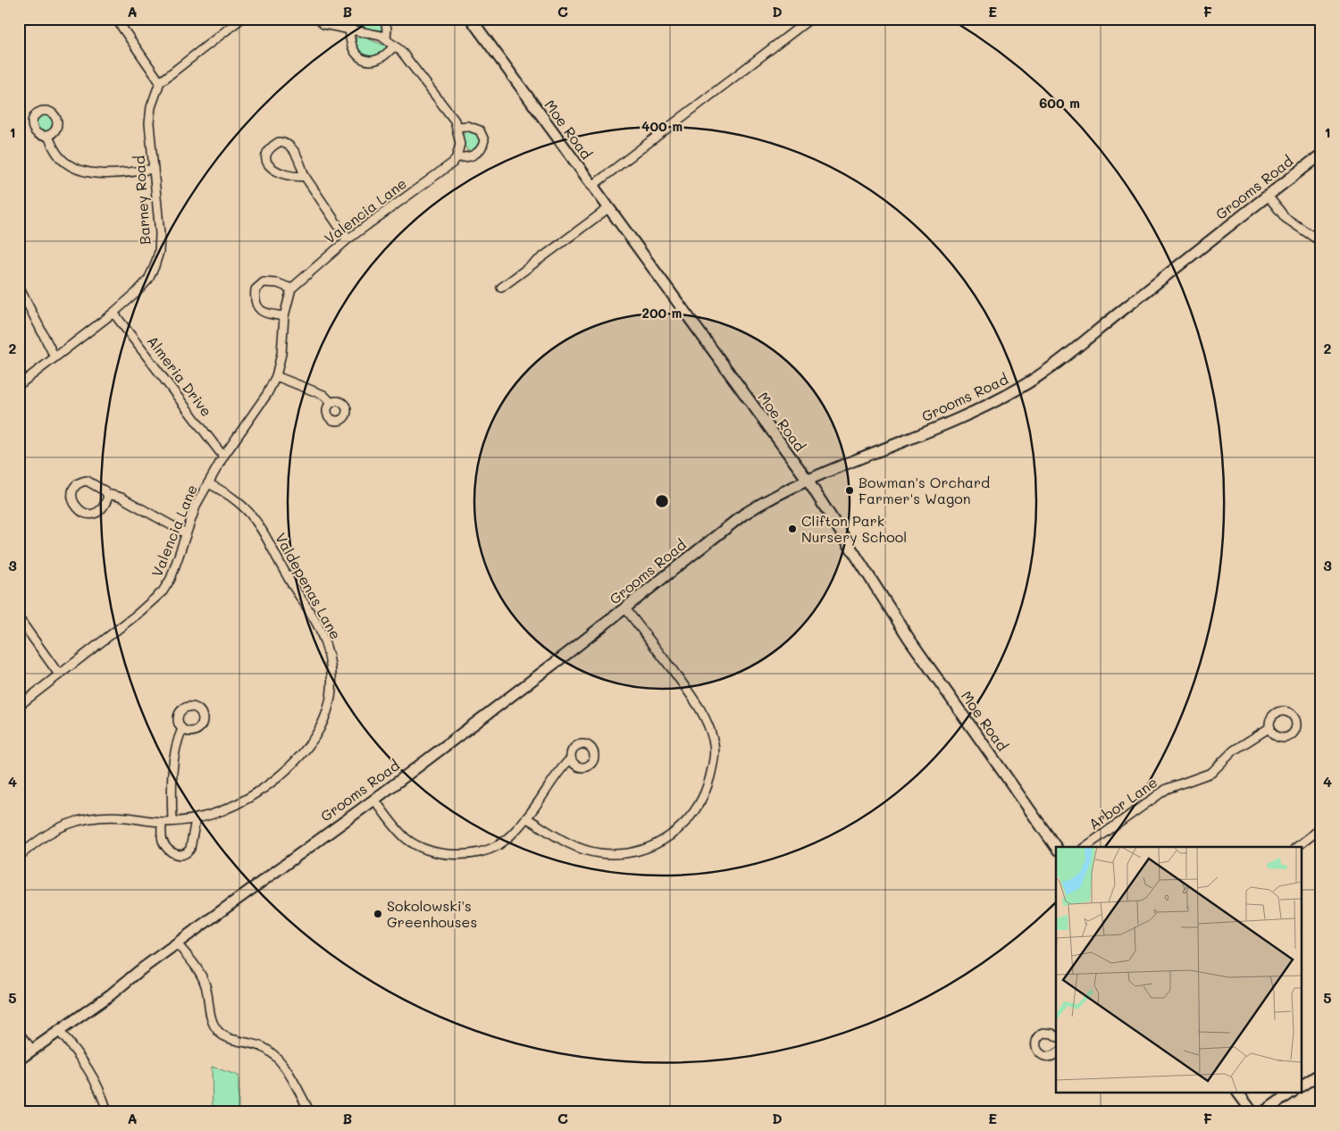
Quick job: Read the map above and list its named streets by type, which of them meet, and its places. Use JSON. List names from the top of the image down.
{
  "streets": {
    "street": [
      "Moe Road",
      "Grooms Road",
      "Barney Road",
      "Valencia Lane",
      "Almeria Drive",
      "Valdepenas Lane",
      "Arbor Lane"
    ]
  },
  "crossings": [
    ["Moe Road", "Grooms Road"],
    ["Barney Road", "Almeria Drive"],
    ["Valencia Lane", "Almeria Drive"],
    ["Valencia Lane", "Valdepenas Lane"]
  ],
  "places": ["Bowman's Orchard Farmer's Wagon", "Clifton Park Nursery School", "Sokolowski's Greenhouses"],
  "grid": {
    "columns": [
      "A",
      "B",
      "C",
      "D",
      "E",
      "F"
    ],
    "rows": [
      "1",
      "2",
      "3",
      "4",
      "5"
    ]
  },
  "rings": ["600 m", "400 m", "200 m"]
}
